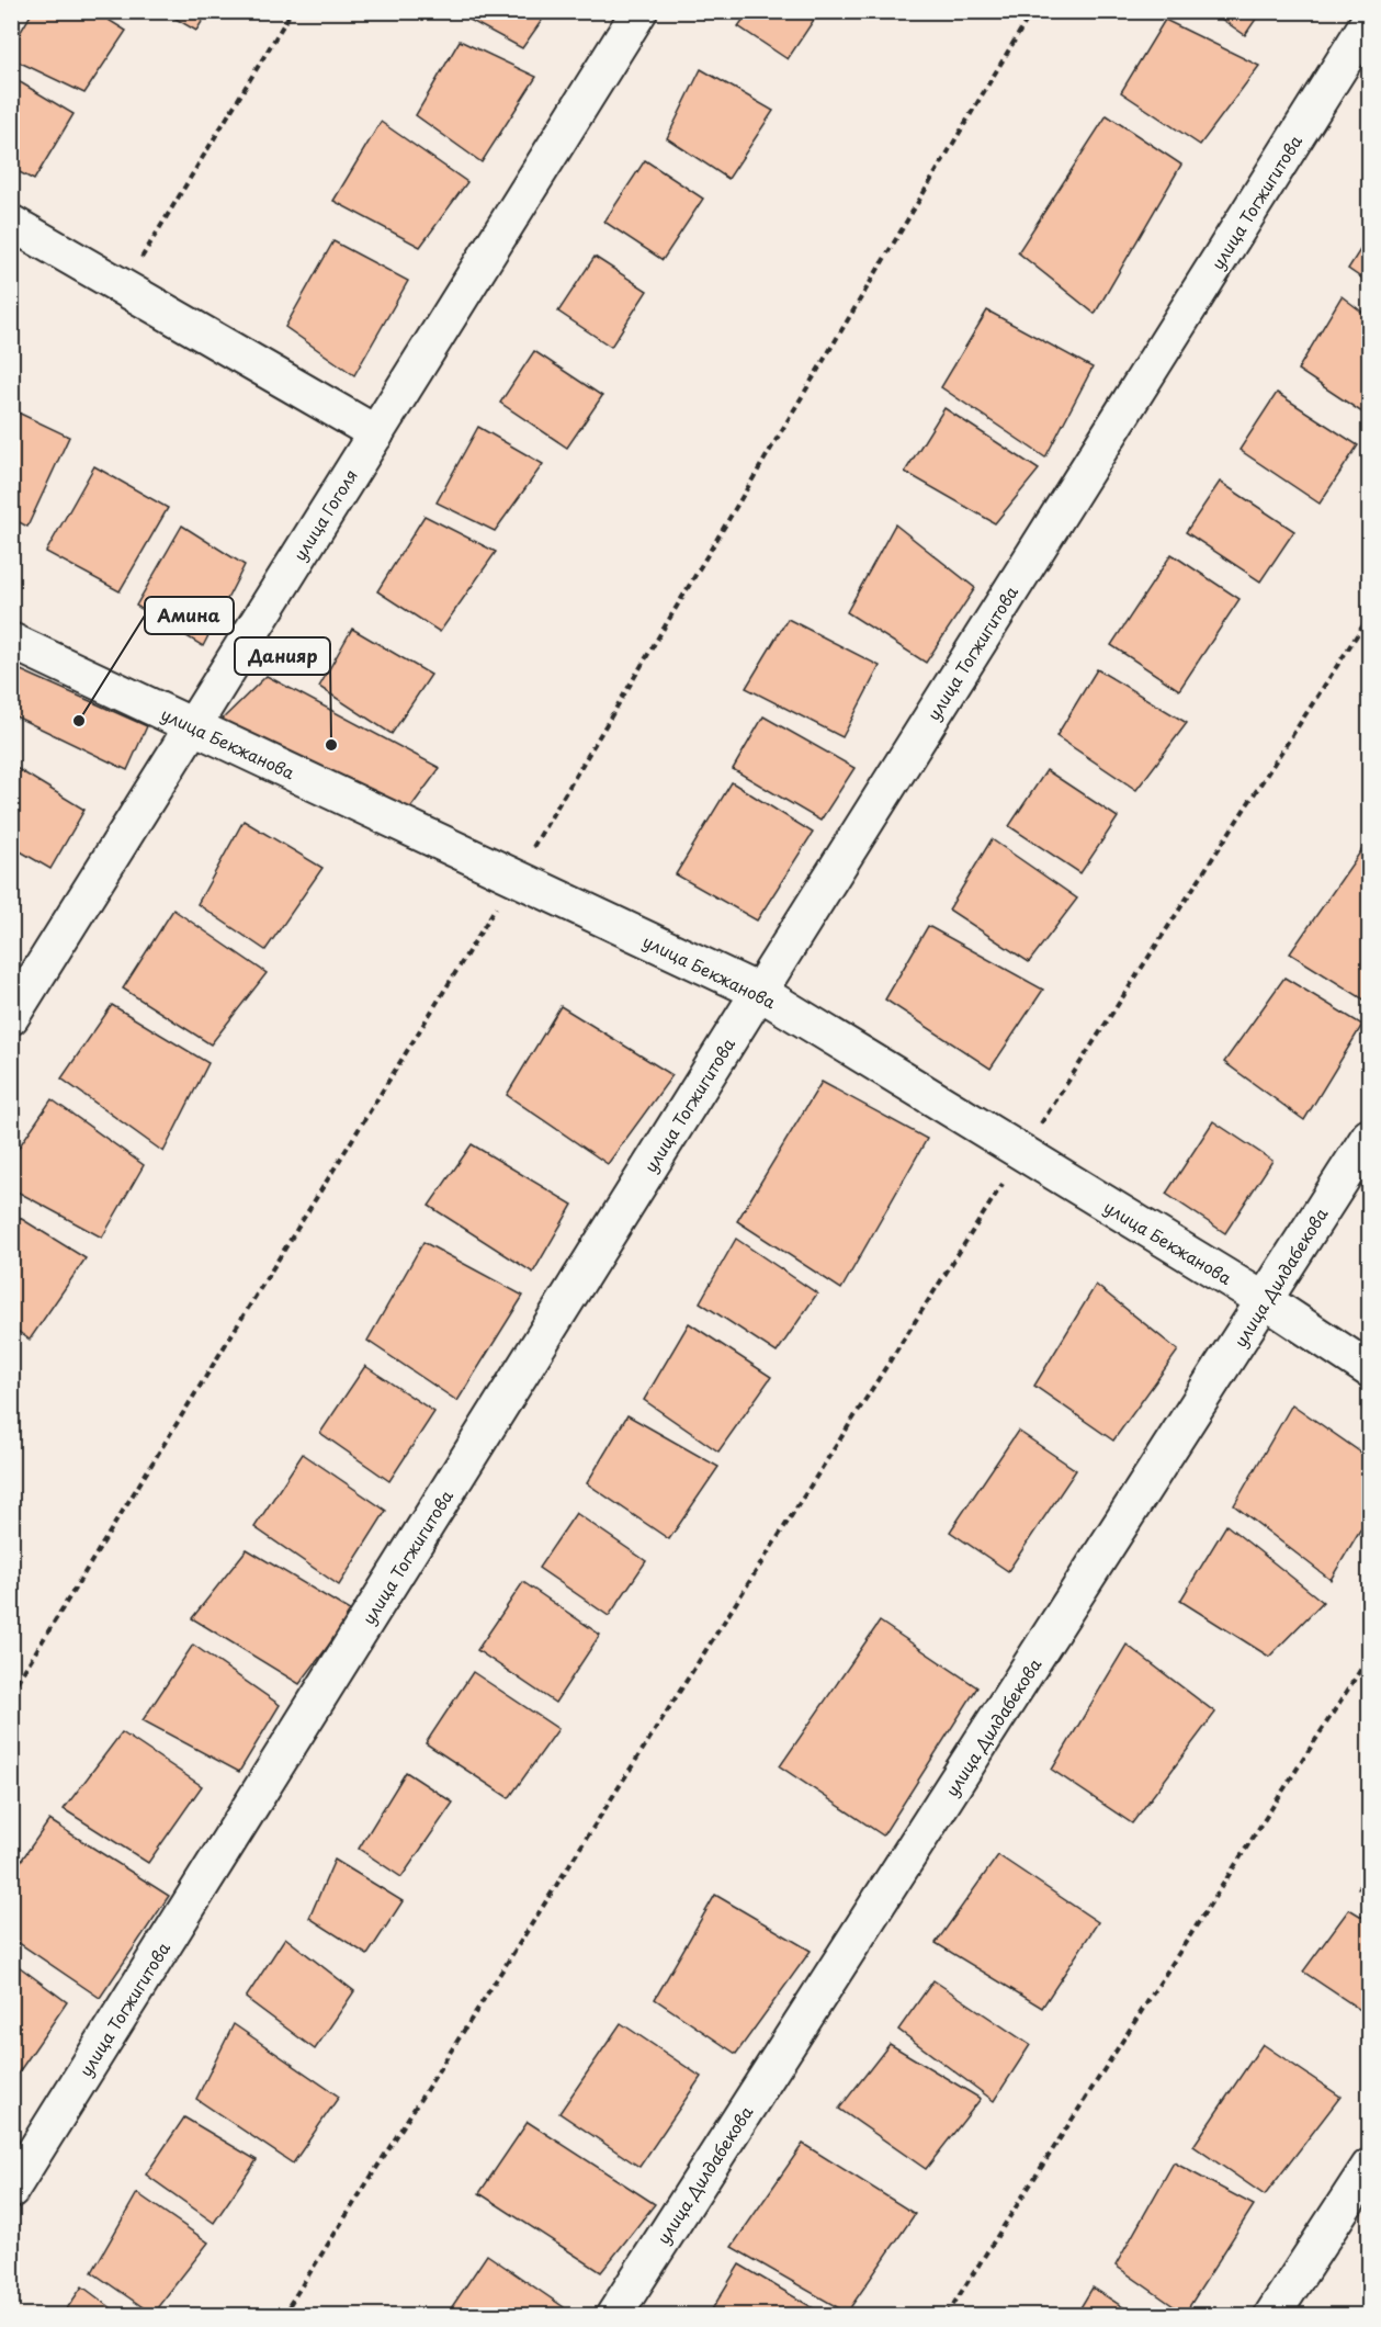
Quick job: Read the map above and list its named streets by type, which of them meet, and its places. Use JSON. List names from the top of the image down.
{
  "streets": {
    "street": [
      "улица Тогжигитова",
      "улица Гоголя",
      "улица Бекжанова",
      "улица Дилдабекова"
    ]
  },
  "crossings": [
    ["улица Тогжигитова", "улица Бекжанова"],
    ["улица Гоголя", "улица Бекжанова"],
    ["улица Бекжанова", "улица Дилдабекова"]
  ],
  "places": ["Амина", "Данияр"]
}
